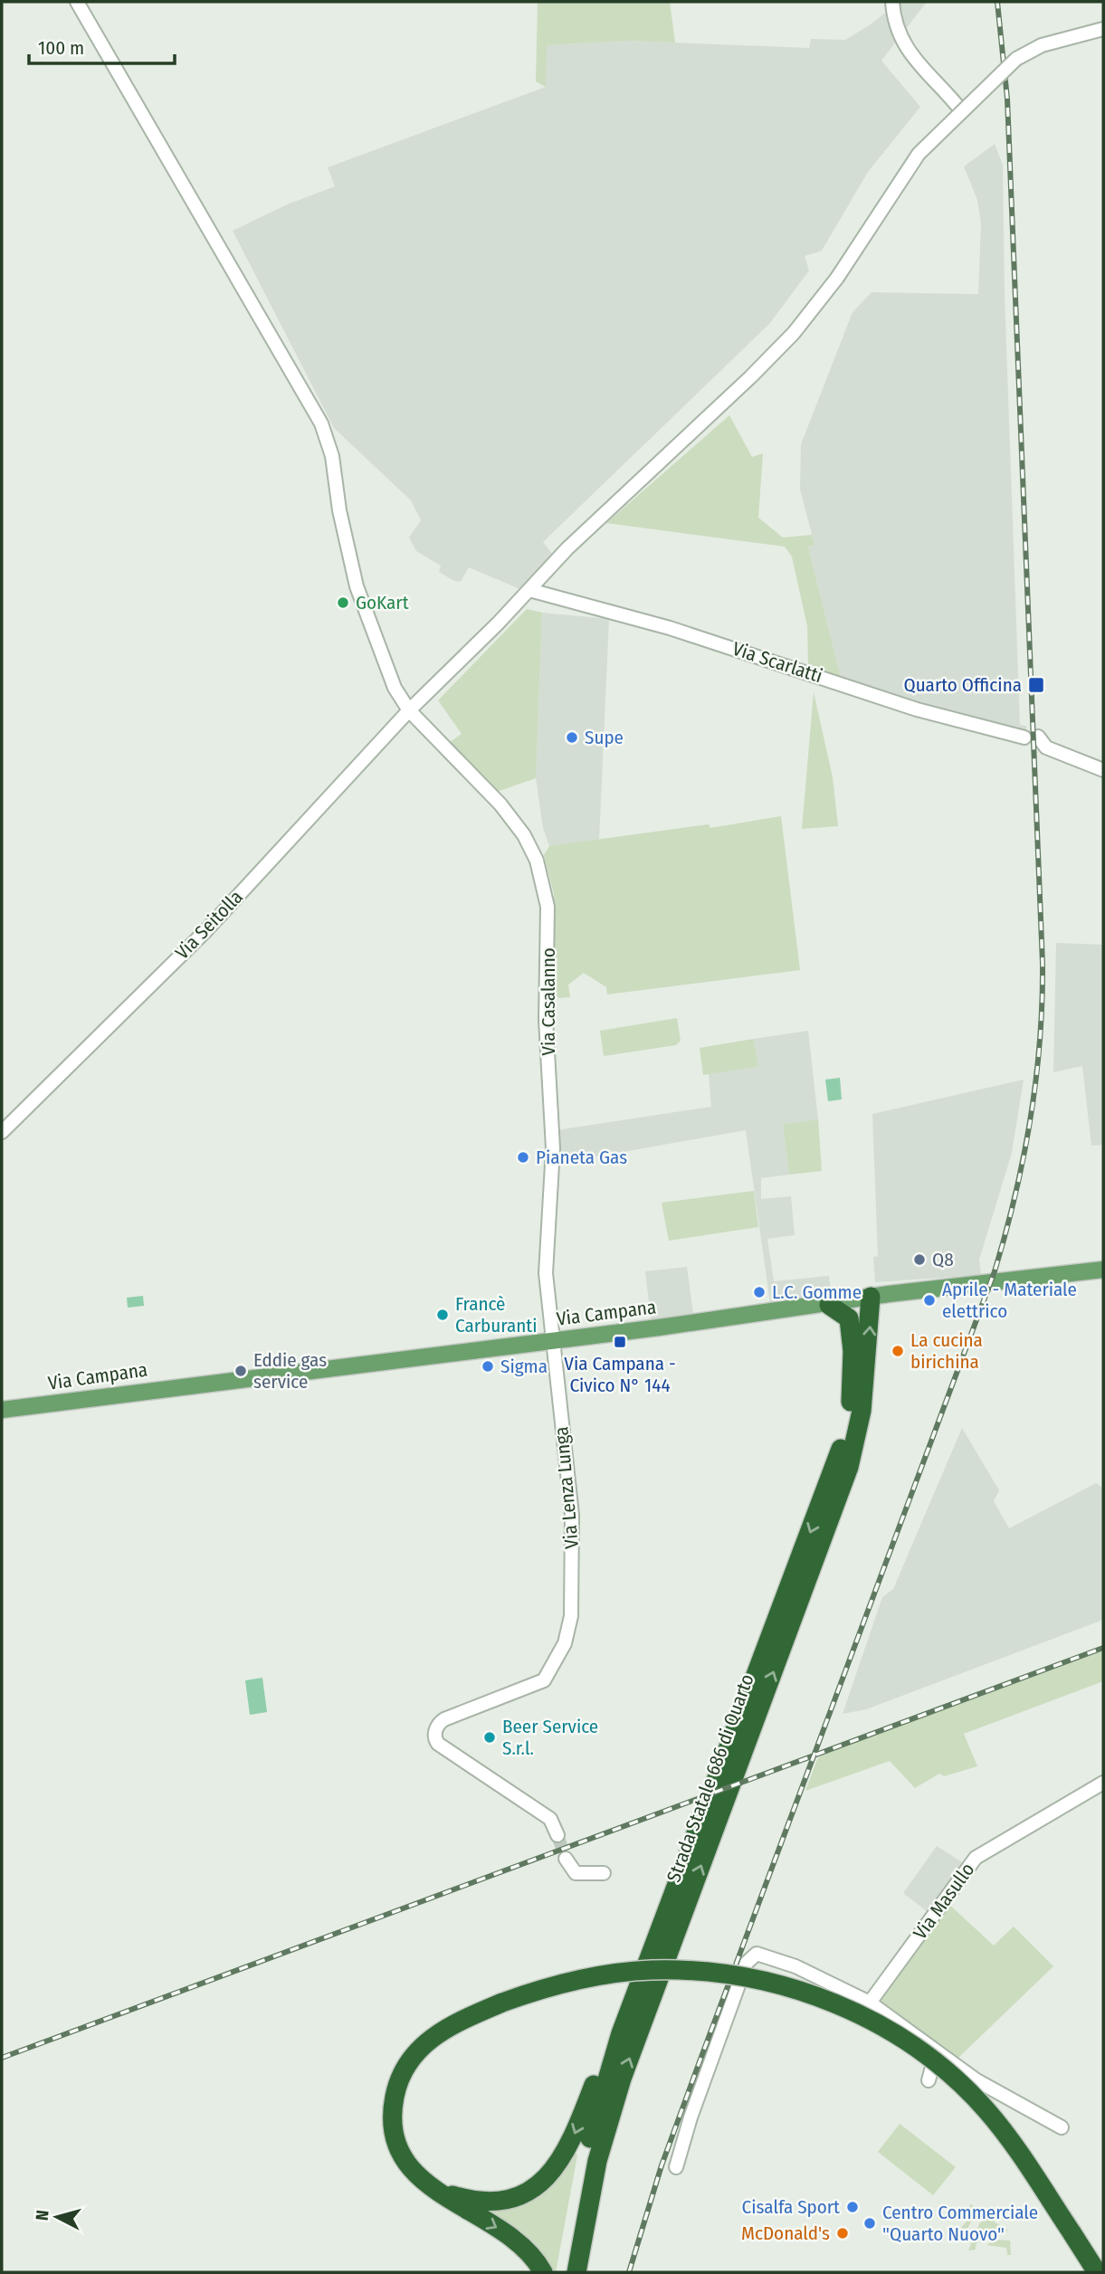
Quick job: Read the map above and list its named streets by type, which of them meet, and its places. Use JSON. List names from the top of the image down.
{
  "streets": {
    "highway": ["Strada Statale 686 di Quarto"],
    "main road": ["Via Campana"],
    "street": [
      "Via Scarlatti",
      "Via Seitolla",
      "Via Casalanno",
      "Via Lenza Lunga",
      "Via Masullo"
    ]
  },
  "crossings": [
    ["Via Scarlatti", "Via Seitolla"],
    ["Via Seitolla", "Via Casalanno"],
    ["Via Casalanno", "Via Campana"],
    ["Via Casalanno", "Via Lenza Lunga"],
    ["Via Campana", "Via Lenza Lunga"],
    ["Via Campana", "Strada Statale 686 di Quarto"]
  ],
  "places": {
    "other": [
      "GoKart",
      "Supe",
      "Pianeta Gas",
      "Q8",
      "L.C. Gomme",
      "Aprile - Materiale elettrico",
      "Francè Carburanti",
      "La cucina birichina",
      "Sigma",
      "Eddie gas service",
      "Beer Service S.r.l.",
      "Cisalfa Sport",
      "Centro Commerciale \"Quarto Nuovo\"",
      "McDonald's"
    ],
    "transit": ["Quarto Officina", "Via Campana - Civico N° 144"]
  },
  "scale_bar": "100 m",
  "north": "left"
}
